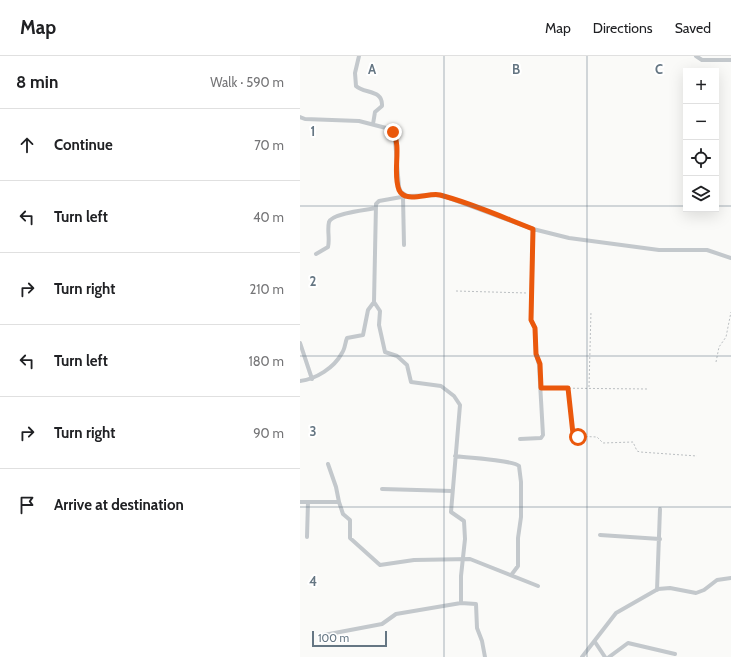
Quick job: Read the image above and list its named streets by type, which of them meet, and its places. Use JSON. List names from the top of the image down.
{
  "scale_bar": "100 m",
  "page": {
    "header": "Map",
    "nav": ["Map", "Directions", "Saved"],
    "heading": ["8 min", "Walk · 590 m"],
    "map_buttons": ["+", "−"],
    "list": [
      ["Continue", "70 m"],
      ["Turn left", "40 m"],
      ["Turn right", "210 m"],
      ["Turn left", "180 m"],
      ["Turn right", "90 m"],
      "Arrive at destination"
    ],
    "scale": "100 m"
  },
  "grid": {
    "columns": ["A", "B", "C"],
    "rows": [
      "1",
      "2",
      "3",
      "4"
    ]
  }
}
